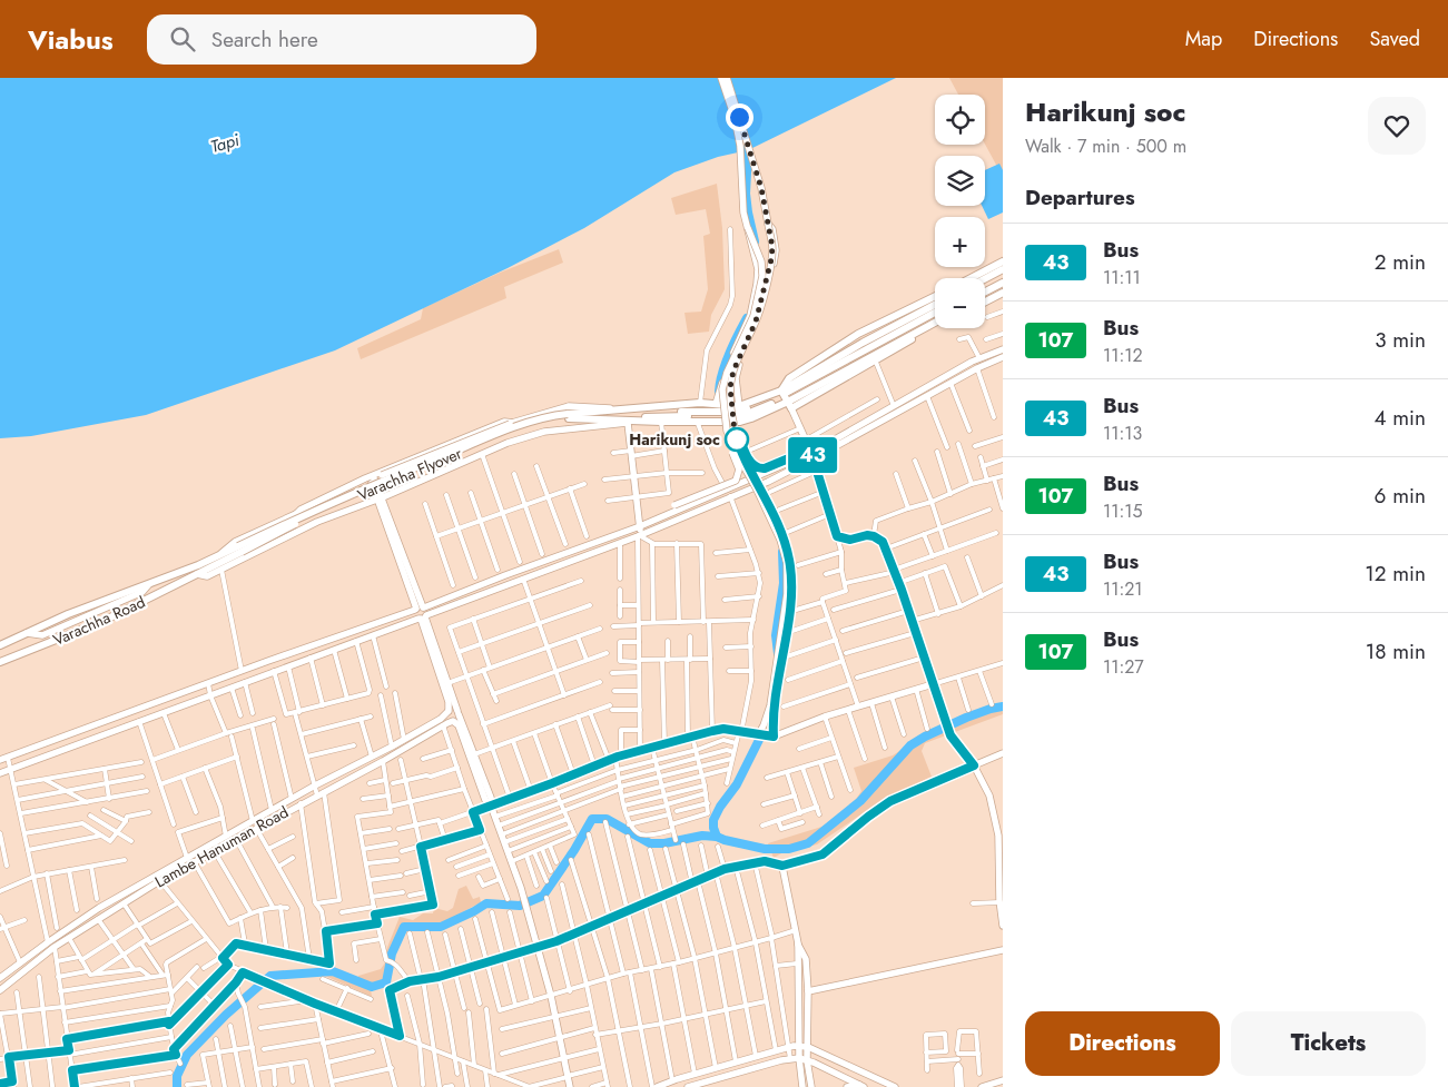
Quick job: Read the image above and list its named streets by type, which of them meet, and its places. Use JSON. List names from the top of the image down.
{
  "streets": {
    "main road": ["Varachha Flyover", "Varachha Road"],
    "street": ["Lambe Hanuman Road"]
  },
  "crossings": [
    ["Varachha Flyover", "Varachha Road"]
  ],
  "water": ["Tapi"],
  "places": ["Harikunj soc"],
  "lines": ["bus line 43"],
  "page": {
    "header": "Viabus",
    "search": "Search here",
    "nav": ["Map", "Directions", "Saved"],
    "on_map": "43",
    "heading": [
      ["Harikunj soc", "Walk · 7 min · 500 m"],
      "Departures"
    ],
    "map_buttons": ["+", "−"],
    "list": [
      {
        "mark": "43",
        "name": "Bus",
        "note": "11:11",
        "value": "2 min"
      },
      {
        "mark": "107",
        "name": "Bus",
        "note": "11:12",
        "value": "3 min"
      },
      {
        "mark": "43",
        "name": "Bus",
        "note": "11:13",
        "value": "4 min"
      },
      {
        "mark": "107",
        "name": "Bus",
        "note": "11:15",
        "value": "6 min"
      },
      {
        "mark": "43",
        "name": "Bus",
        "note": "11:21",
        "value": "12 min"
      },
      {
        "mark": "107",
        "name": "Bus",
        "note": "11:27",
        "value": "18 min"
      }
    ],
    "buttons": ["Directions", "Tickets"]
  }
}
